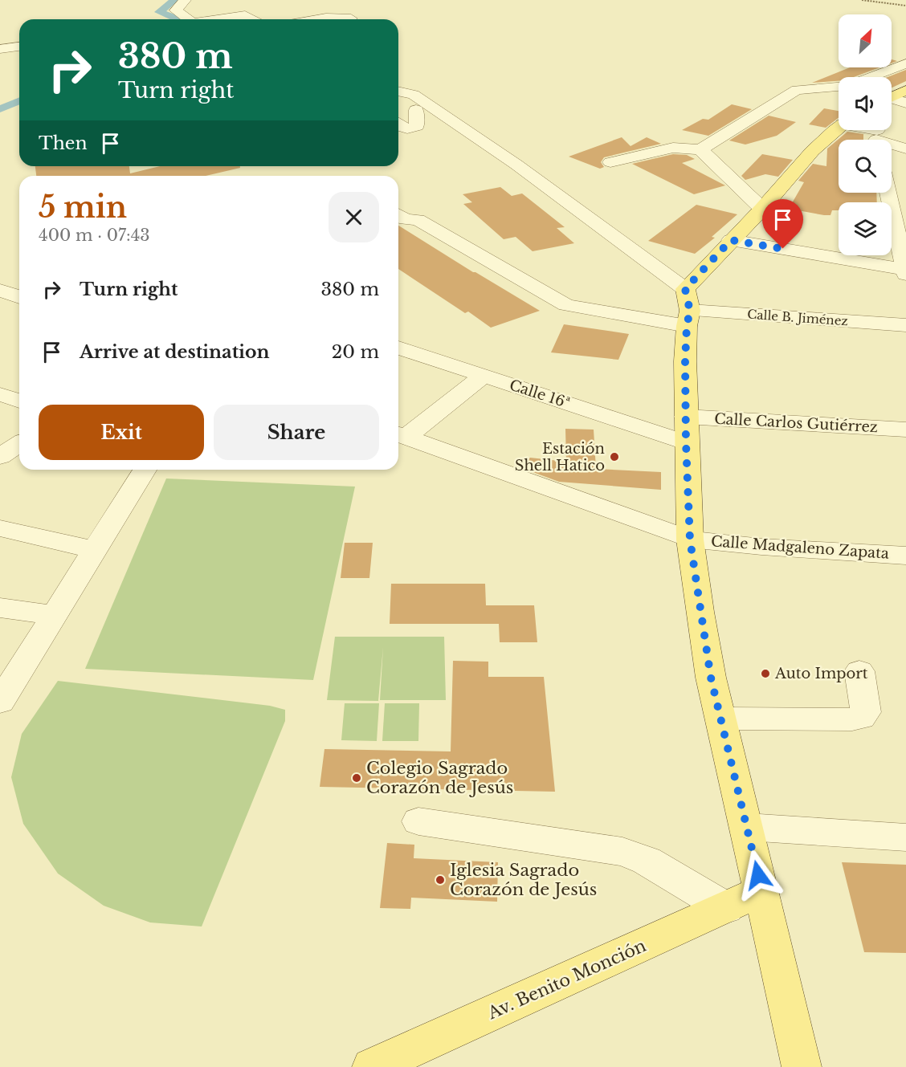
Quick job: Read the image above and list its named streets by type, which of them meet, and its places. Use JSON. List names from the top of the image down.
{
  "streets": {
    "main road": ["Av. Benito Monción"],
    "street": [
      "Calle B. Jiménez",
      "Calle 16ª",
      "Calle Carlos Gutiérrez",
      "Calle Madgaleno Zapata"
    ]
  },
  "places": [
    "Estación Shell Hatico",
    "Auto Import",
    "Colegio Sagrado Corazón de Jesús",
    "Iglesia Sagrado Corazón de Jesús"
  ],
  "north": "top right",
  "page": {
    "turn": ["380 m", "Turn right"],
    "then": "Then",
    "heading": ["5 min", "400 m · 07:43"],
    "list": [
      {
        "name": "Turn right",
        "value": "380 m"
      },
      {
        "name": "Arrive at destination",
        "value": "20 m"
      }
    ],
    "buttons": ["Exit", "Share"]
  }
}
